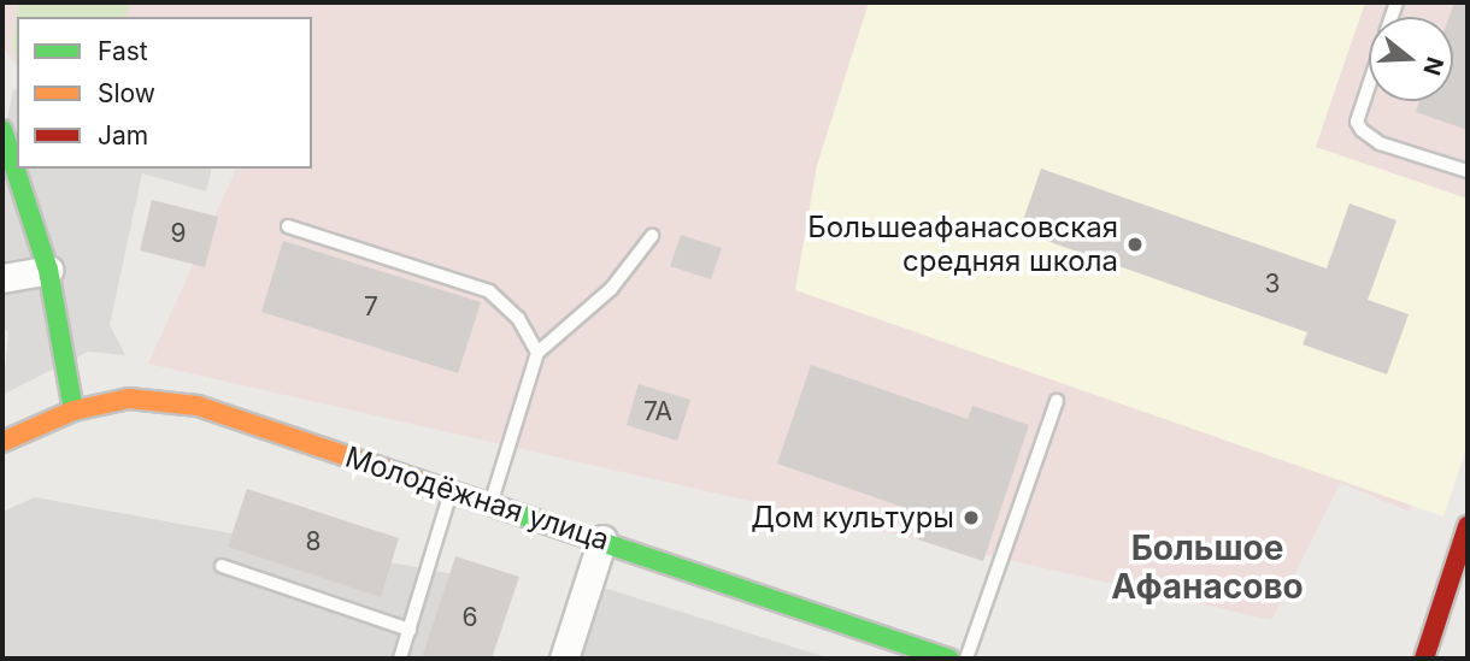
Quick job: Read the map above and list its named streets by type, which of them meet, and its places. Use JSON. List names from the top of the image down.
{
  "streets": {
    "street": ["Молодёжная улица"]
  },
  "districts": ["Большое Афанасово"],
  "places": ["Большеафанасовская средняя школа", "Дом культуры"],
  "house_numbers": [
    "9",
    "3",
    "7",
    "7А",
    "8",
    "6"
  ],
  "legend": ["Fast", "Slow", "Jam"],
  "north": "right"
}
